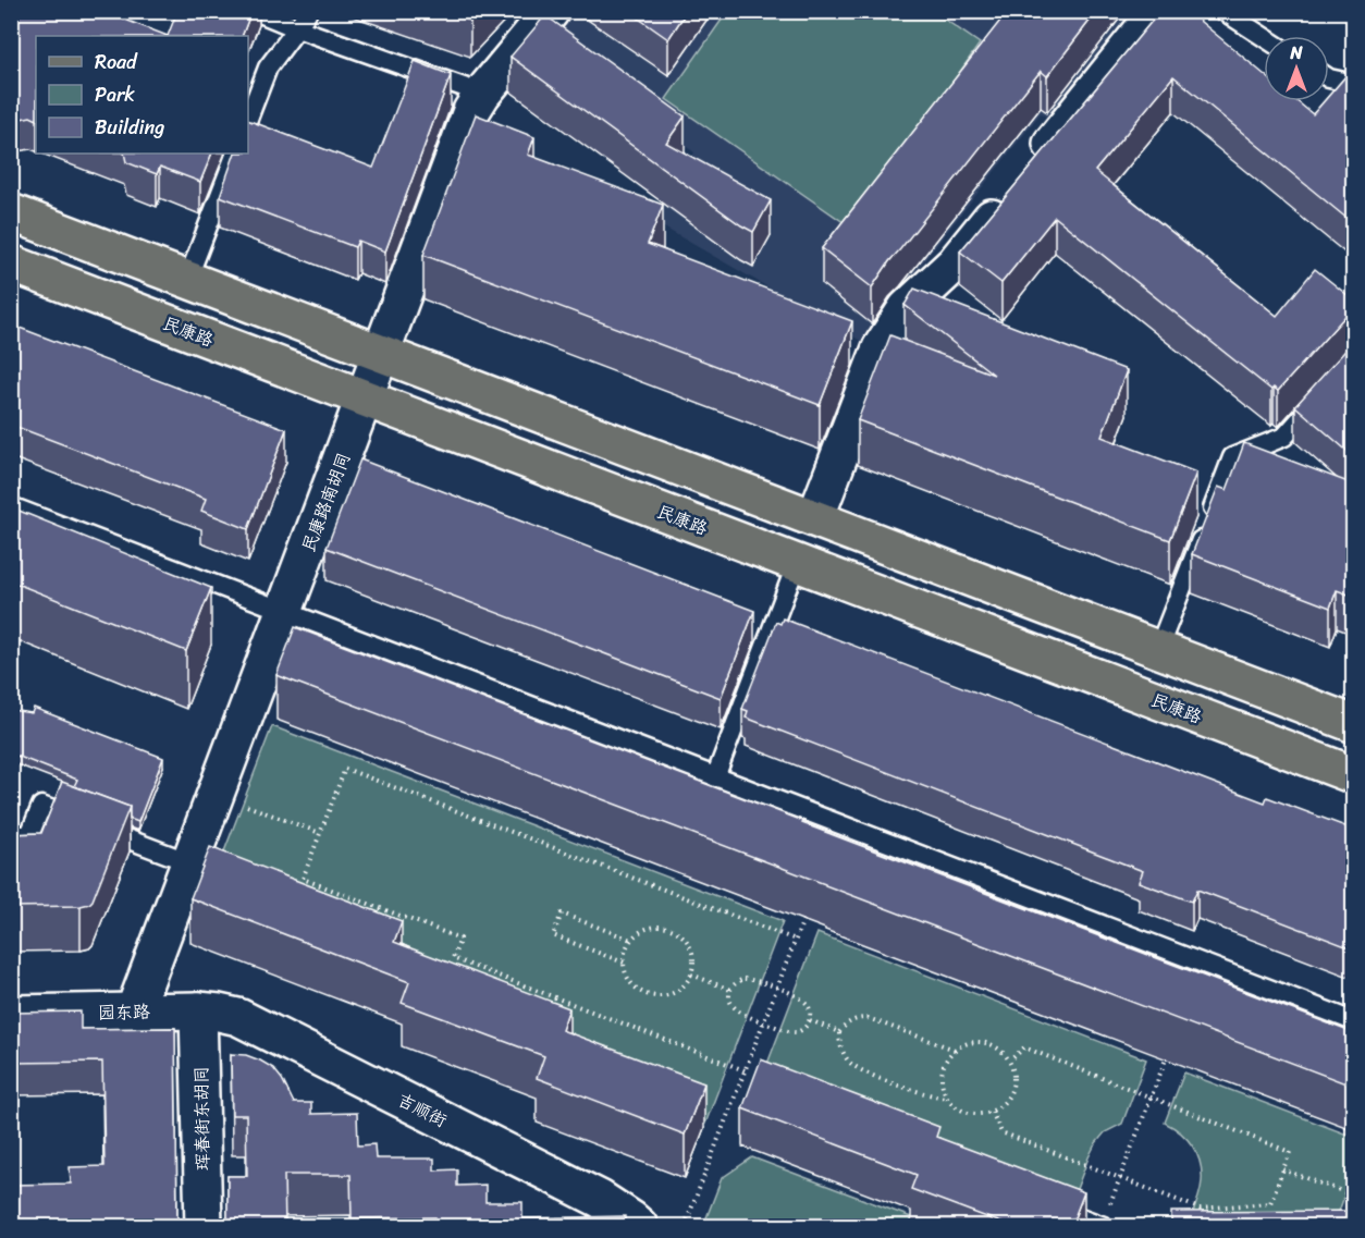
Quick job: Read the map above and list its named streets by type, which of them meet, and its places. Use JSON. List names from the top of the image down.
{
  "streets": {
    "main road": ["民康路"],
    "street": [
      "民康路南胡同",
      "园东路",
      "吉顺街",
      "珲春街东胡同"
    ]
  },
  "crossings": [
    ["民康路", "民康路南胡同"],
    ["民康路南胡同", "园东路"],
    ["园东路", "吉顺街"],
    ["园东路", "珲春街东胡同"],
    ["吉顺街", "珲春街东胡同"]
  ],
  "legend": ["Road", "Park", "Building"],
  "north": "top"
}
